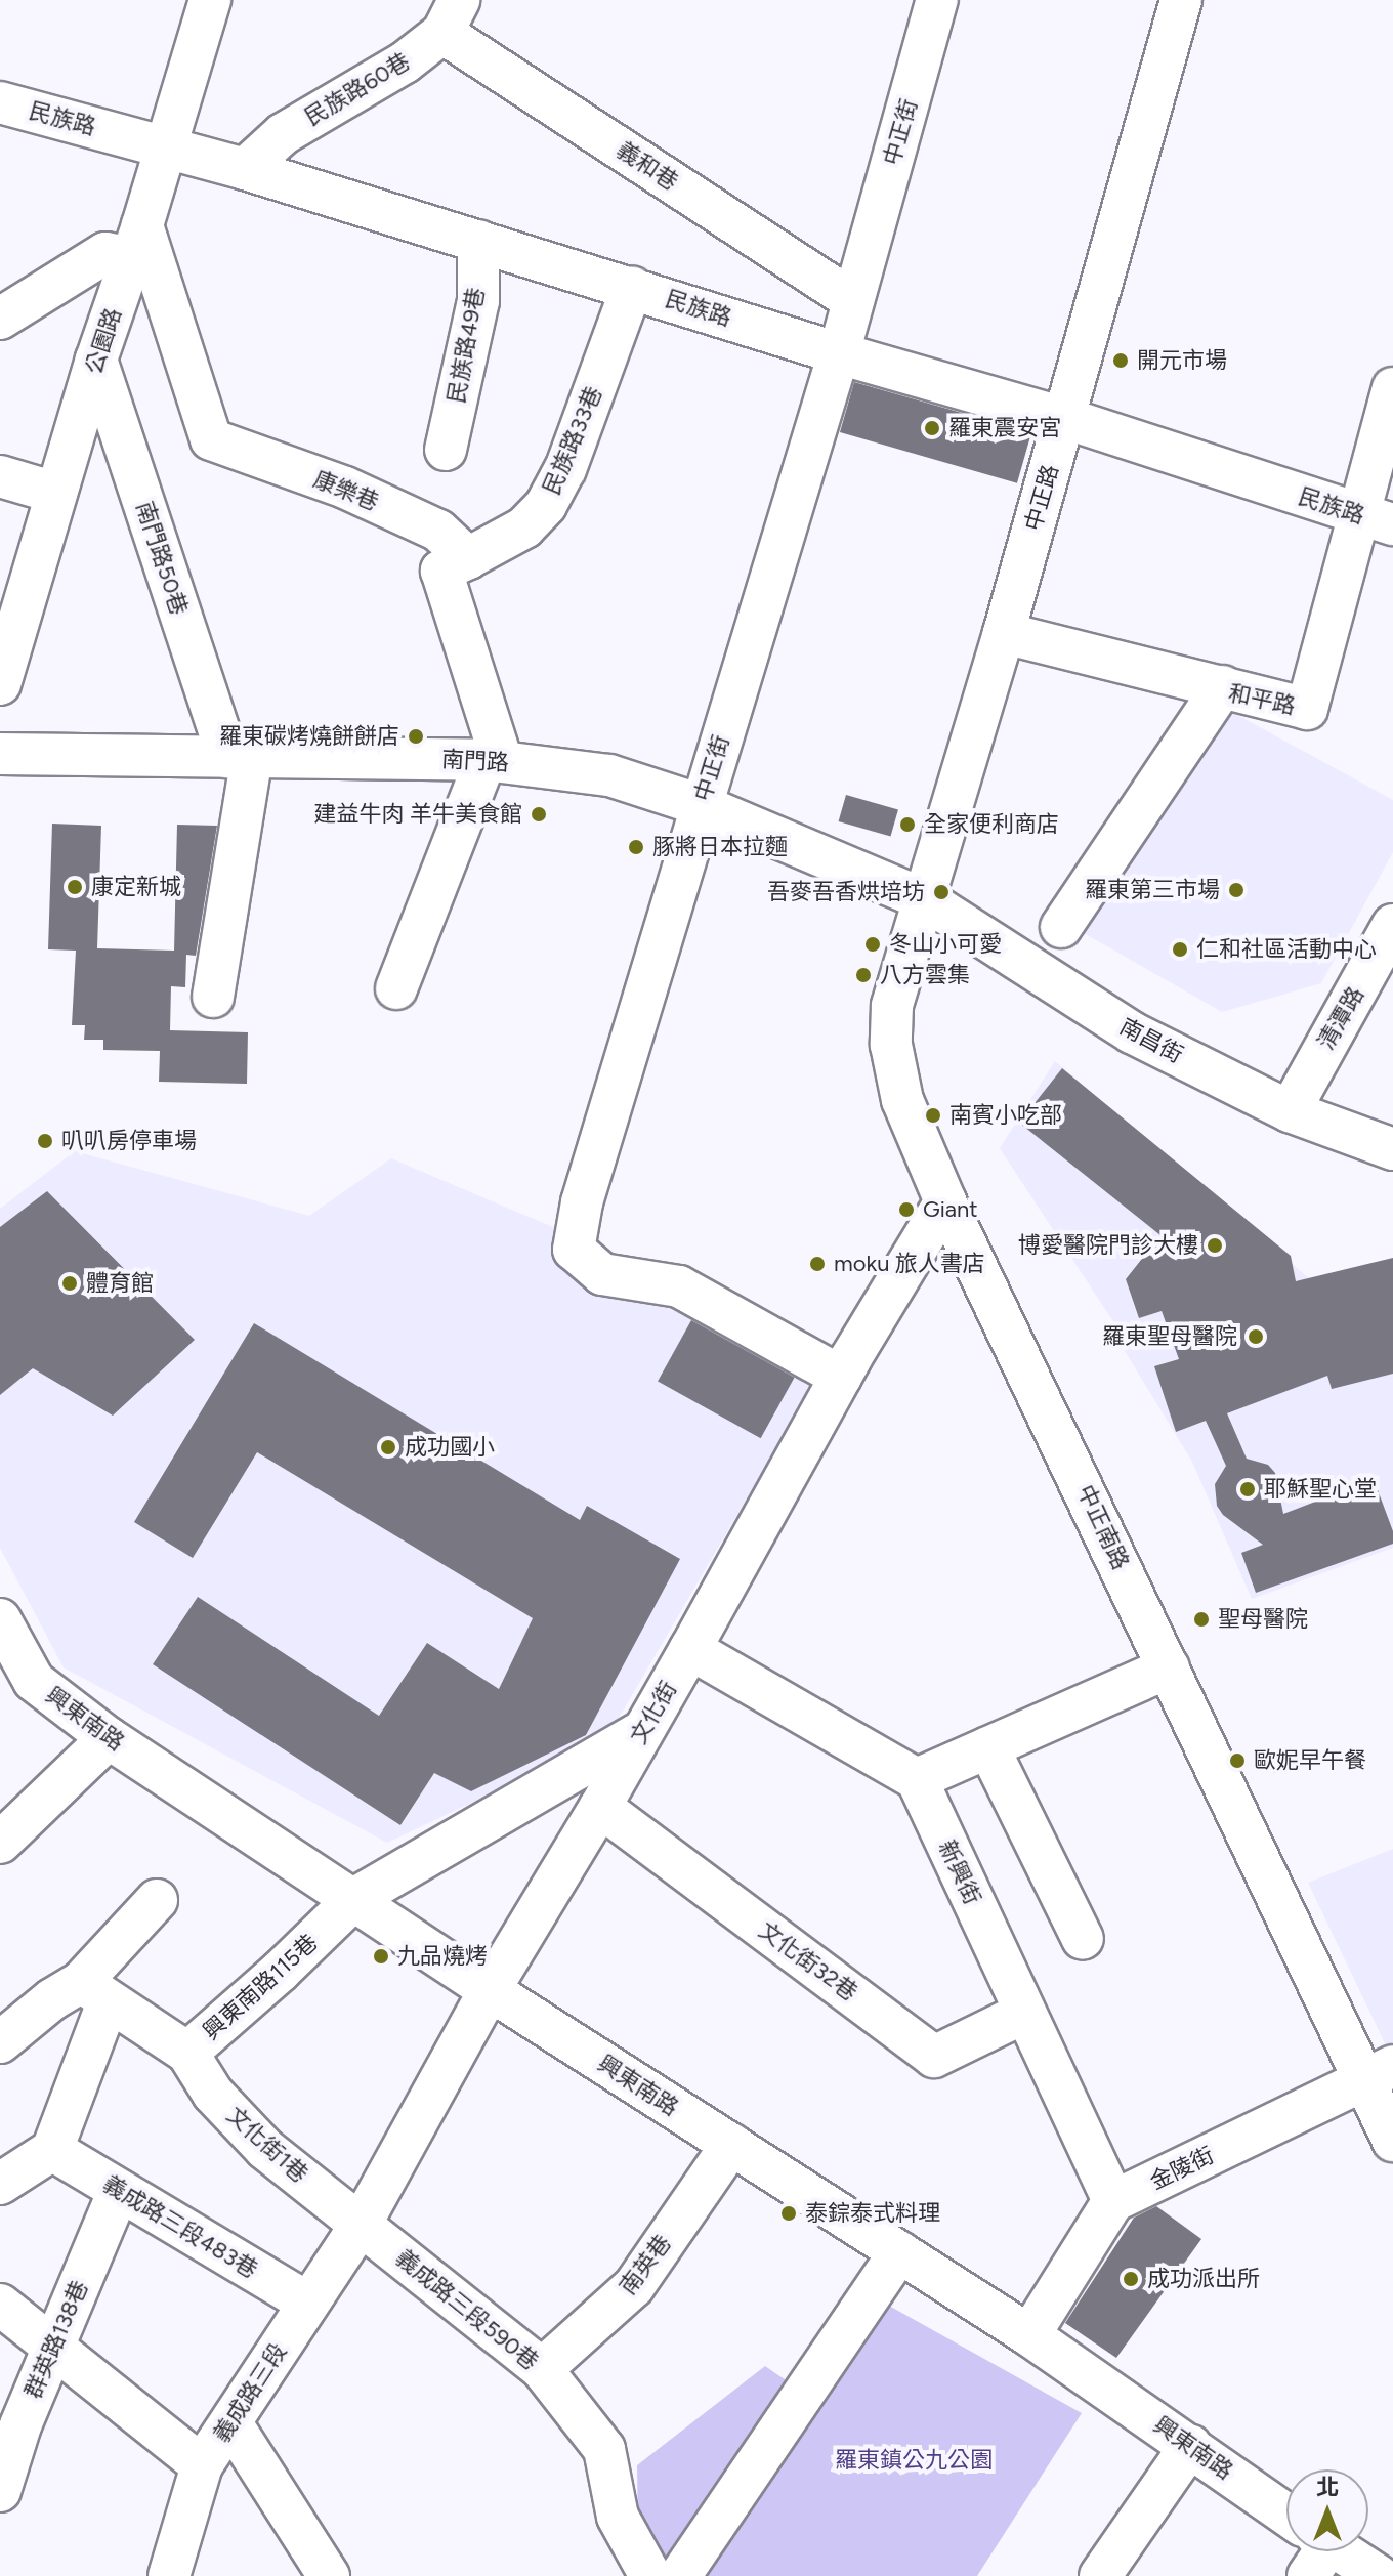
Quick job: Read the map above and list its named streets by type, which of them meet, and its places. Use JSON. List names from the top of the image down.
{
  "streets": {
    "street": [
      "民族路60巷",
      "民族路",
      "中正街",
      "義和巷",
      "公園路",
      "民族路49巷",
      "民族路33巷",
      "康樂巷",
      "中正路",
      "南門路50巷",
      "和平路",
      "南門路",
      "清潭路",
      "南昌街",
      "中正南路",
      "文化街",
      "興東南路",
      "新興街",
      "文化街32巷",
      "興東南路115巷",
      "文化街1巷",
      "金陵街",
      "義成路三段483巷",
      "南英巷",
      "義成路三段590巷",
      "群英路138巷",
      "義成路三段"
    ]
  },
  "crossings": [
    ["民族路60巷", "民族路"],
    ["民族路60巷", "義和巷"],
    ["民族路", "中正街"],
    ["民族路", "公園路"],
    ["民族路", "民族路49巷"],
    ["民族路", "民族路33巷"],
    ["民族路", "中正路"],
    ["民族路", "和平路"],
    ["中正街", "義和巷"],
    ["中正街", "南門路"],
    ["中正街", "文化街"],
    ["公園路", "康樂巷"],
    ["公園路", "南門路50巷"],
    ["民族路33巷", "康樂巷"],
    ["中正路", "南門路"],
    ["中正路", "南昌街"],
    ["中正路", "中正南路"],
    ["南門路50巷", "南門路"],
    ["南門路", "南昌街"],
    ["南門路", "中正南路"],
    ["清潭路", "南昌街"],
    ["南昌街", "中正南路"],
    ["中正南路", "文化街"],
    ["中正南路", "金陵街"],
    ["文化街", "興東南路"],
    ["文化街", "文化街32巷"],
    ["文化街", "興東南路115巷"],
    ["文化街", "文化街1巷"],
    ["文化街", "義成路三段590巷"],
    ["文化街", "義成路三段"],
    ["興東南路", "興東南路115巷"],
    ["興東南路", "南英巷"],
    ["新興街", "文化街32巷"],
    ["新興街", "金陵街"],
    ["興東南路115巷", "文化街1巷"],
    ["文化街1巷", "義成路三段590巷"],
    ["文化街1巷", "義成路三段"],
    ["義成路三段483巷", "群英路138巷"],
    ["義成路三段483巷", "義成路三段"],
    ["南英巷", "義成路三段590巷"],
    ["義成路三段590巷", "義成路三段"]
  ],
  "parks": ["羅東鎮公九公園"],
  "places": [
    "開元市場",
    "羅東震安宮",
    "羅東碳烤燒餅餅店",
    "建益牛肉 羊牛美食館",
    "全家便利商店",
    "豚將日本拉麵",
    "康定新城",
    "羅東第三市場",
    "吾麥吾香烘培坊",
    "冬山小可愛",
    "仁和社區活動中心",
    "八方雲集",
    "南賓小吃部",
    "叭叭房停車場",
    "Giant",
    "博愛醫院門診大樓",
    "moku 旅人書店",
    "體育館",
    "羅東聖母醫院",
    "成功國小",
    "耶穌聖心堂",
    "聖母醫院",
    "歐妮早午餐",
    "九品燒烤",
    "泰錝泰式料理",
    "成功派出所"
  ],
  "north": "top"
}
